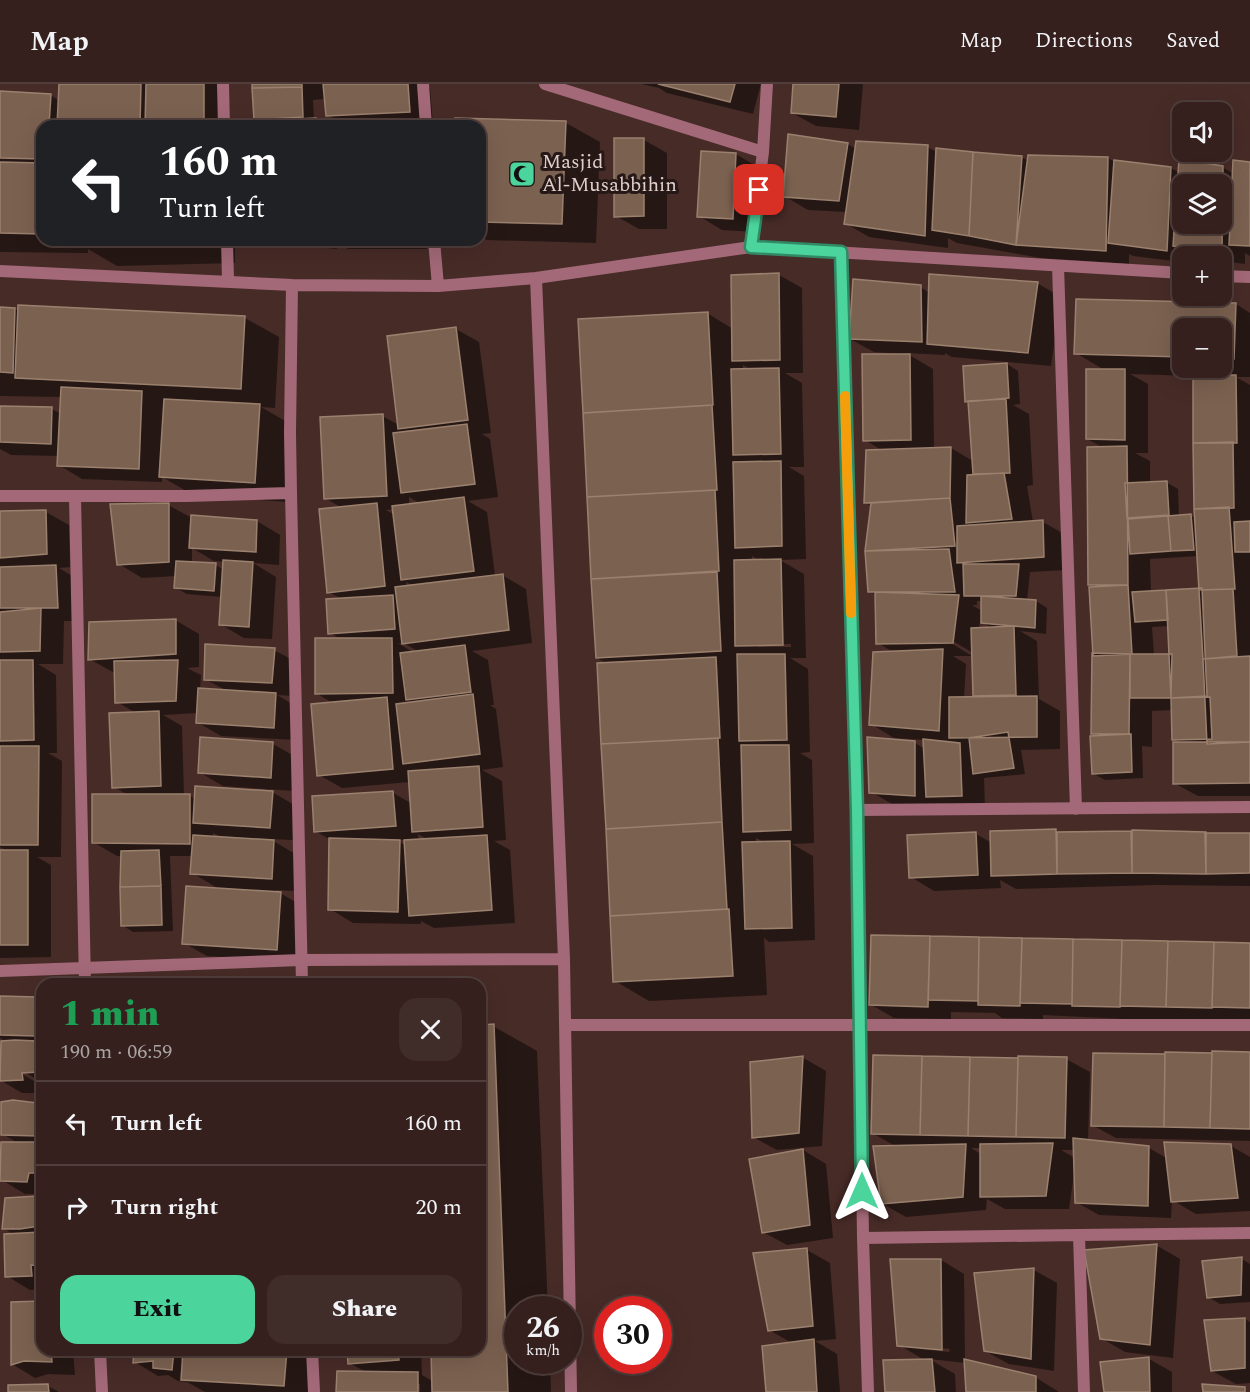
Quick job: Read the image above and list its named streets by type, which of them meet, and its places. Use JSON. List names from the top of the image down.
{
  "places": {
    "mosque": ["Masjid Al-Musabbihin"]
  },
  "page": {
    "header": "Map",
    "nav": ["Map", "Directions", "Saved"],
    "map_buttons": ["+", "−"],
    "turn": ["160 m", "Turn left"],
    "heading": ["1 min", "190 m · 06:59"],
    "list": [
      {
        "name": "Turn left",
        "value": "160 m"
      },
      {
        "name": "Turn right",
        "value": "20 m"
      }
    ],
    "buttons": ["Exit", "Share"],
    "speed": "26 km/h",
    "limit": "30"
  }
}
